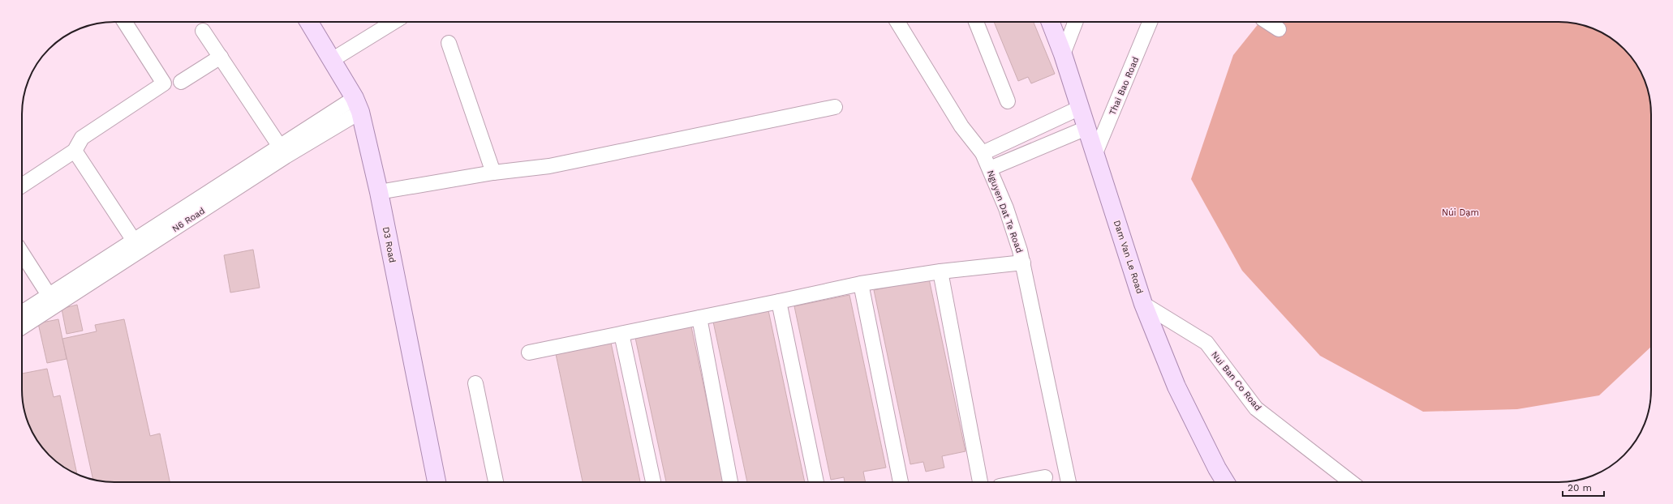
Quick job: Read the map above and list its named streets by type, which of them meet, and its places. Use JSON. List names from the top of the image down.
{
  "streets": {
    "main road": ["D3 Road", "Dam Van Le Road"],
    "street": [
      "Thai Bao Road",
      "Nguyen Dat Te Road",
      "N6 Road",
      "Nui Ban Co Road"
    ]
  },
  "crossings": [
    ["Thai Bao Road", "Dam Van Le Road"],
    ["N6 Road", "D3 Road"],
    ["Dam Van Le Road", "Nui Ban Co Road"]
  ],
  "parks": ["Núi Dạm"],
  "scale_bar": "20 m"
}
